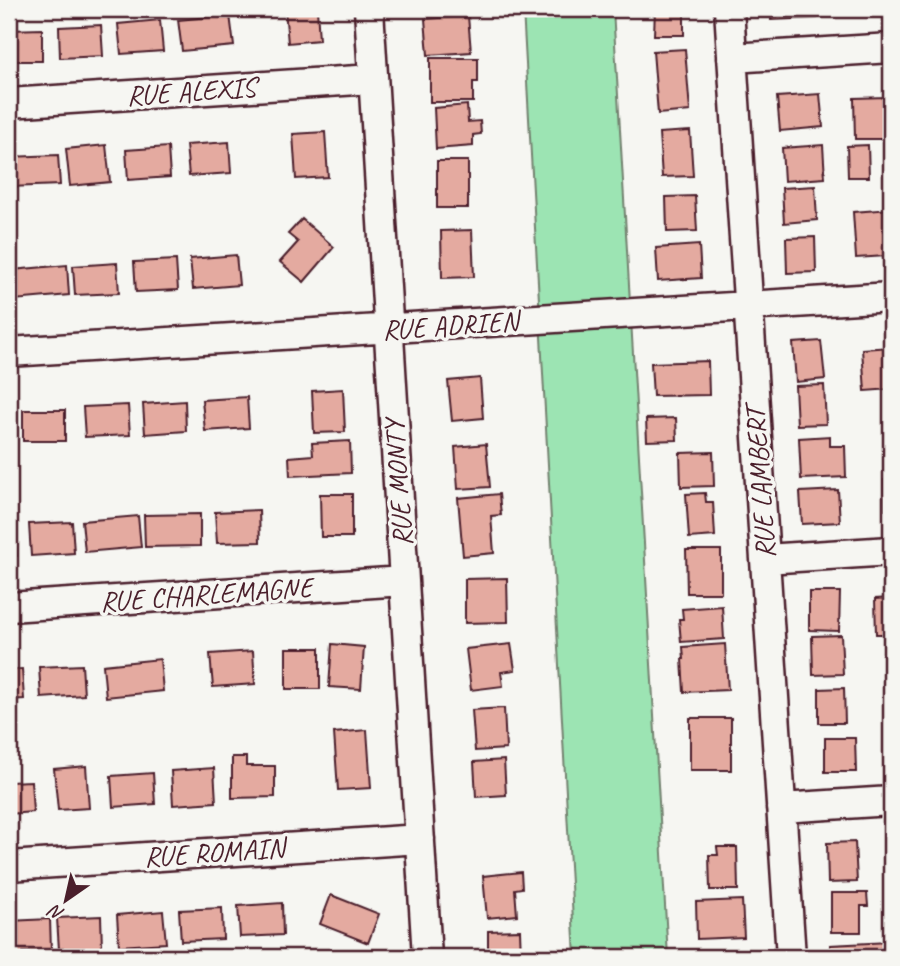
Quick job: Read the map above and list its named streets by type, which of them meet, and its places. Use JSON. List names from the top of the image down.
{
  "streets": {
    "street": [
      "RUE ALEXIS",
      "RUE ADRIEN",
      "RUE MONTY",
      "RUE LAMBERT",
      "RUE CHARLEMAGNE",
      "RUE ROMAIN"
    ]
  },
  "crossings": [
    ["RUE ALEXIS", "RUE MONTY"],
    ["RUE ADRIEN", "RUE MONTY"],
    ["RUE ADRIEN", "RUE LAMBERT"],
    ["RUE MONTY", "RUE CHARLEMAGNE"],
    ["RUE MONTY", "RUE ROMAIN"]
  ],
  "north": "bottom left"
}
